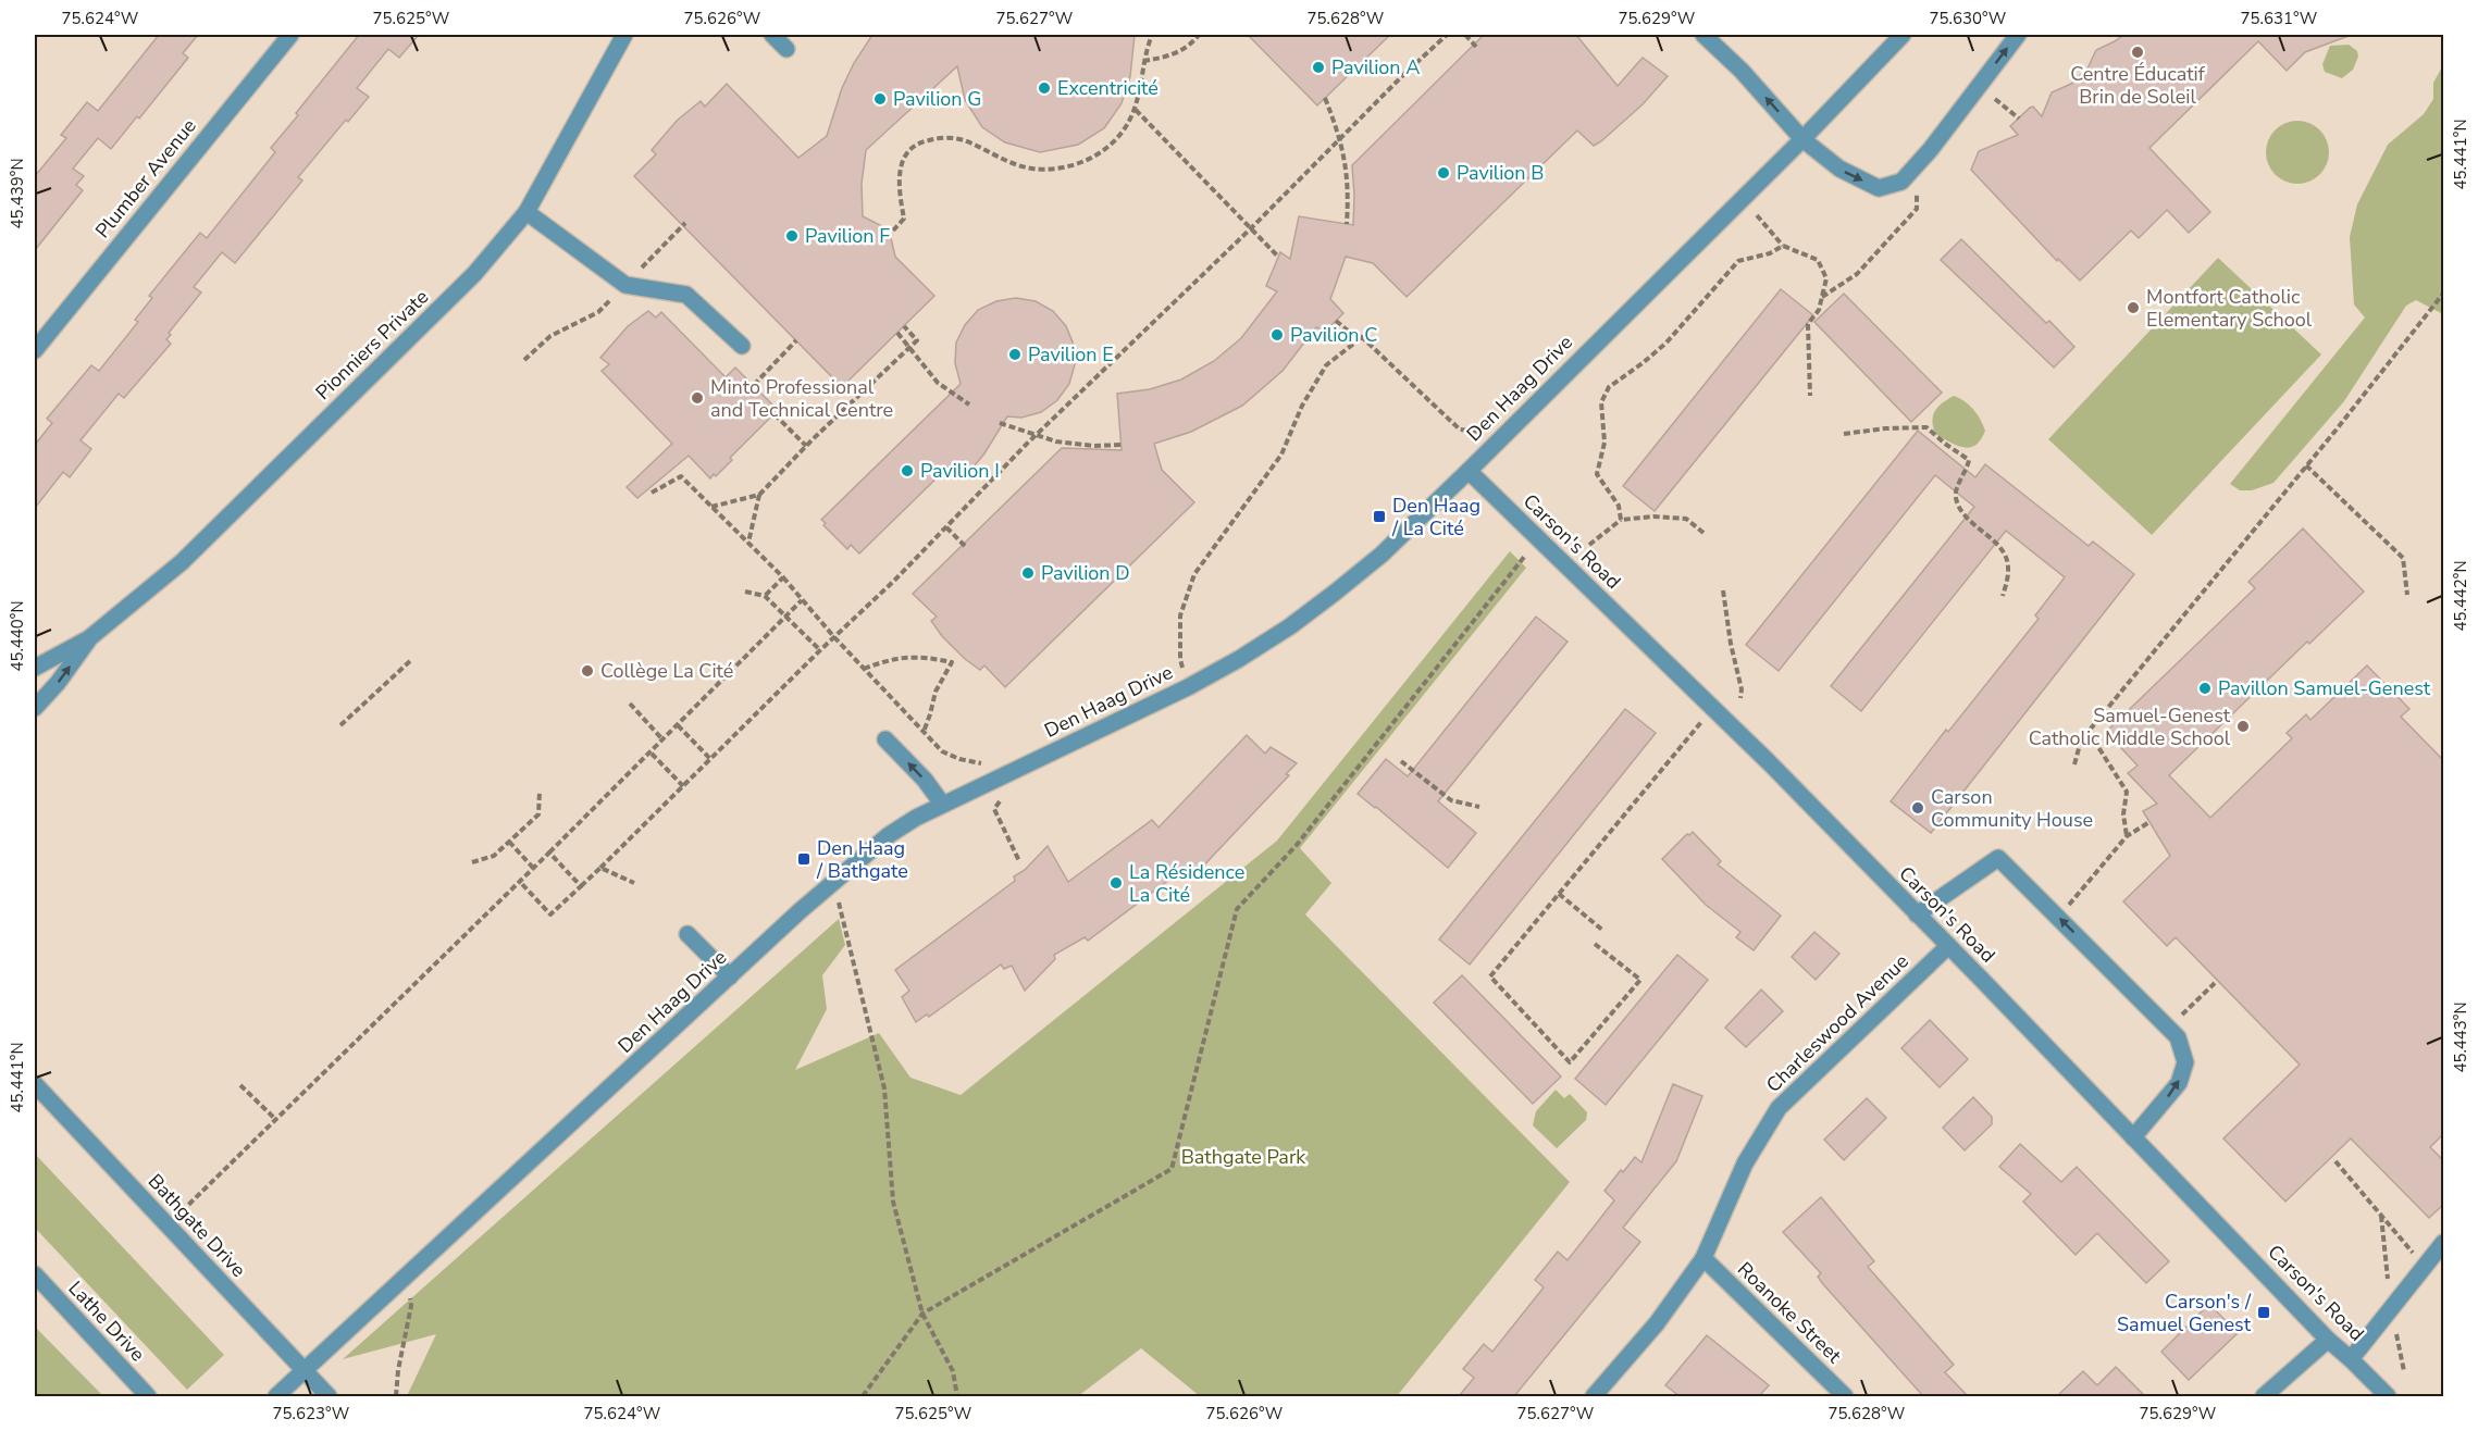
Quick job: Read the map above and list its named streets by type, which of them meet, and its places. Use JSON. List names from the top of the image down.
{
  "streets": {
    "street": [
      "Plumber Avenue",
      "Pionniers Private",
      "Den Haag Drive",
      "Carson's Road",
      "Charleswood Avenue",
      "Bathgate Drive",
      "Roanoke Street",
      "Lathe Drive"
    ]
  },
  "crossings": [
    ["Den Haag Drive", "Carson's Road"],
    ["Den Haag Drive", "Bathgate Drive"],
    ["Carson's Road", "Charleswood Avenue"],
    ["Charleswood Avenue", "Roanoke Street"]
  ],
  "parks": ["Bathgate Park"],
  "places": {
    "other": [
      "Centre Éducatif Brin de Soleil",
      "Pavilion A",
      "Excentricité",
      "Pavilion G",
      "Pavilion B",
      "Pavilion F",
      "Montfort Catholic Elementary School",
      "Pavilion C",
      "Pavilion E",
      "Minto Professional and Technical Centre",
      "Pavilion I",
      "Pavilion D",
      "Collège La Cité",
      "Pavillon Samuel-Genest",
      "Samuel-Genest Catholic Middle School",
      "Carson Community House",
      "La Résidence La Cité"
    ],
    "transit": ["Den Haag / La Cité", "Den Haag / Bathgate", "Carson's / Samuel Genest"]
  },
  "coordinates": [
    "75.624°W",
    "75.625°W",
    "75.626°W",
    "75.627°W",
    "75.628°W",
    "75.629°W",
    "75.630°W",
    "75.631°W",
    "45.441°N",
    "45.439°N",
    "45.442°N",
    "45.440°N",
    "45.443°N",
    "75.623°W"
  ]
}
